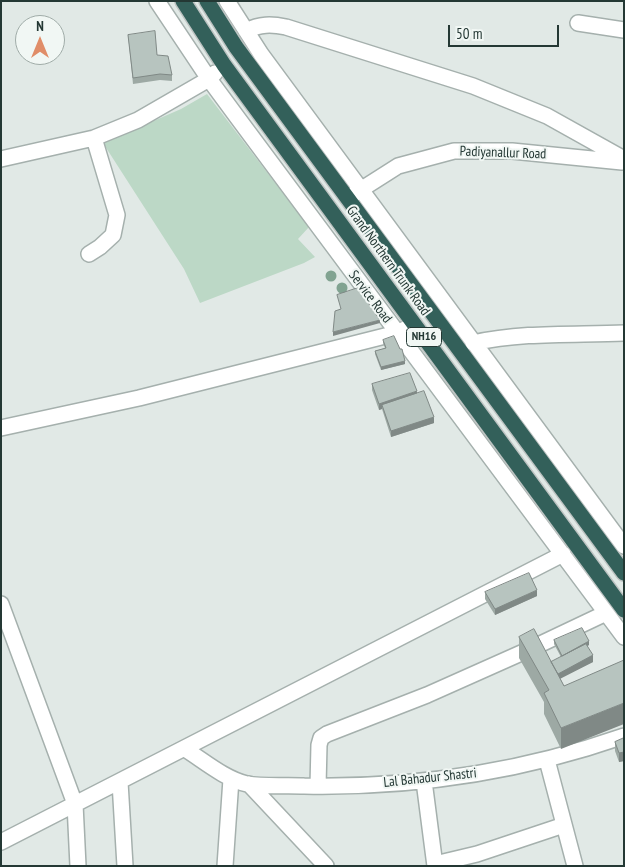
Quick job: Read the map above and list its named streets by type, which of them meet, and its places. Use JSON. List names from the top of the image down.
{
  "streets": {
    "highway": ["Grand Northern Trunk Road", "NH16"],
    "street": ["Padiyanallur Road", "Service Road", "Lal Bahadur Shastri"]
  },
  "crossings": [
    ["Padiyanallur Road", "Grand Northern Trunk Road"]
  ],
  "scale_bar": "50 m",
  "north": "top"
}
